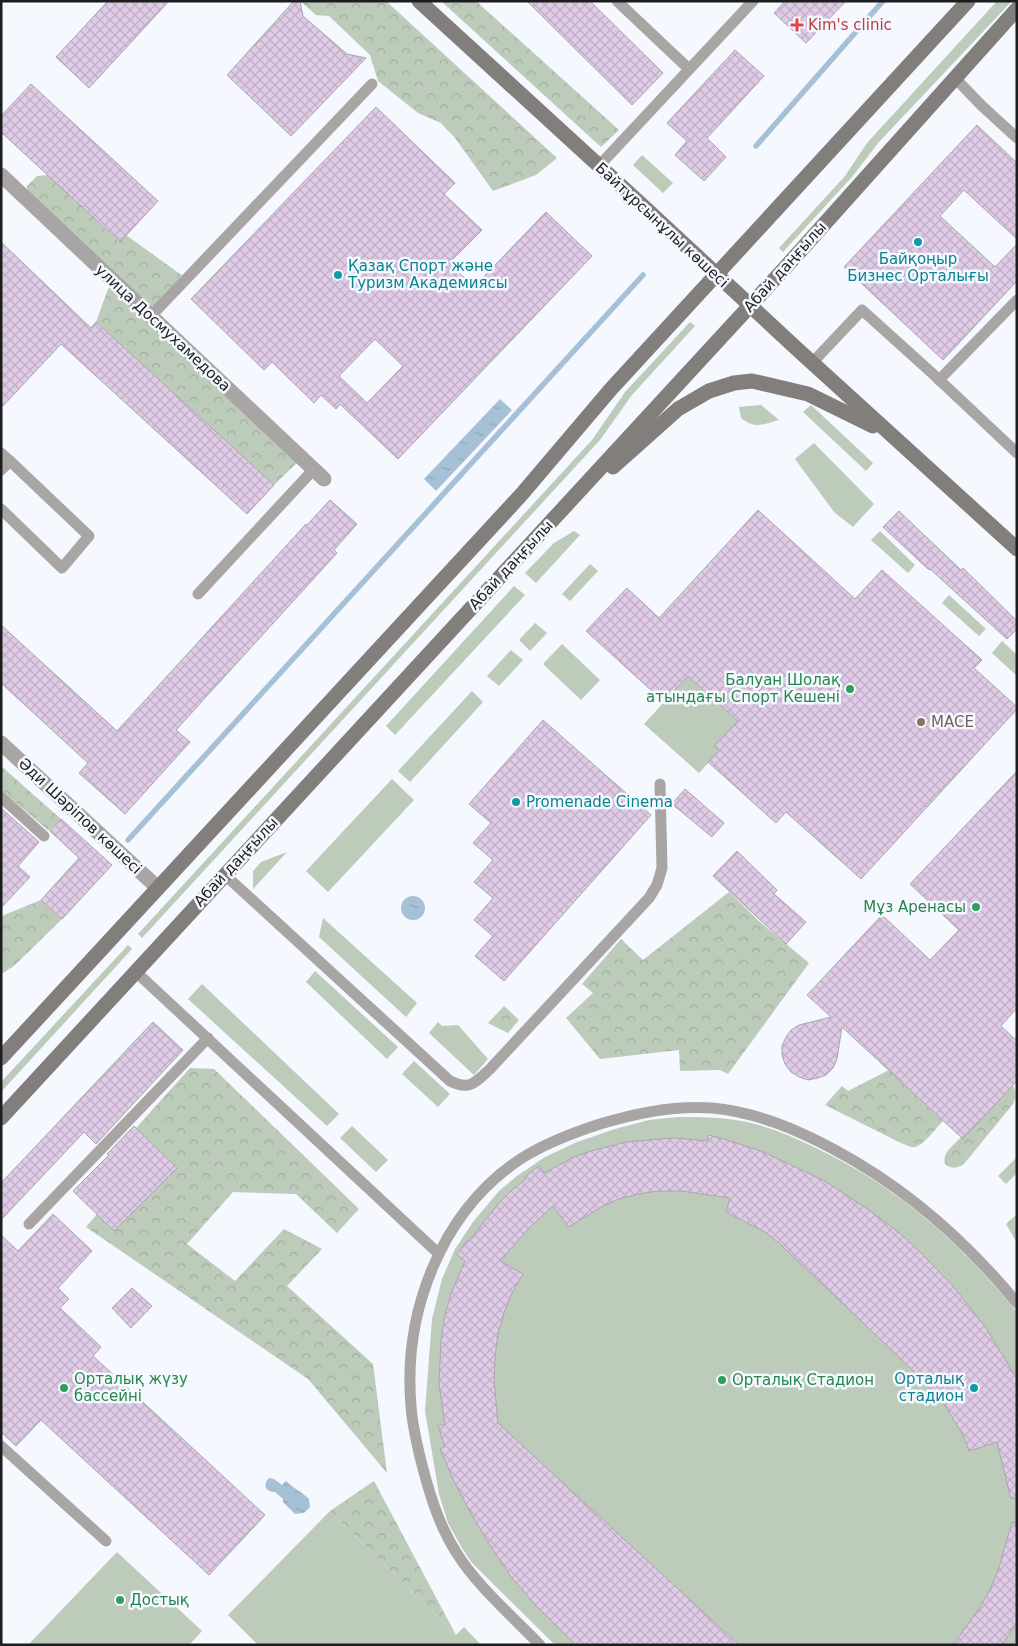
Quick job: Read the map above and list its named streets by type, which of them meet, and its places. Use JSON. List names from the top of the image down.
{
  "streets": {
    "main road": ["Байтұрсынұлы көшесі", "Абай даңғылы"],
    "street": ["улица Досмухамедова", "Әди Шәріпов көшесі"]
  },
  "crossings": [
    ["Байтұрсынұлы көшесі", "Абай даңғылы"]
  ],
  "places": {
    "health": ["Kim's clinic"],
    "other": [
      "Байқоңыр Бизнес Орталығы",
      "Қазақ Спорт және Туризм Академиясы",
      "Балуан Шолақ атындағы Спорт Кешені",
      "MACE",
      "Promenade Cinema",
      "Мұз Аренасы",
      "Орталық Стадион",
      "Орталық жүзу бассейні",
      "Орталық стадион",
      "Достық"
    ]
  }
}
